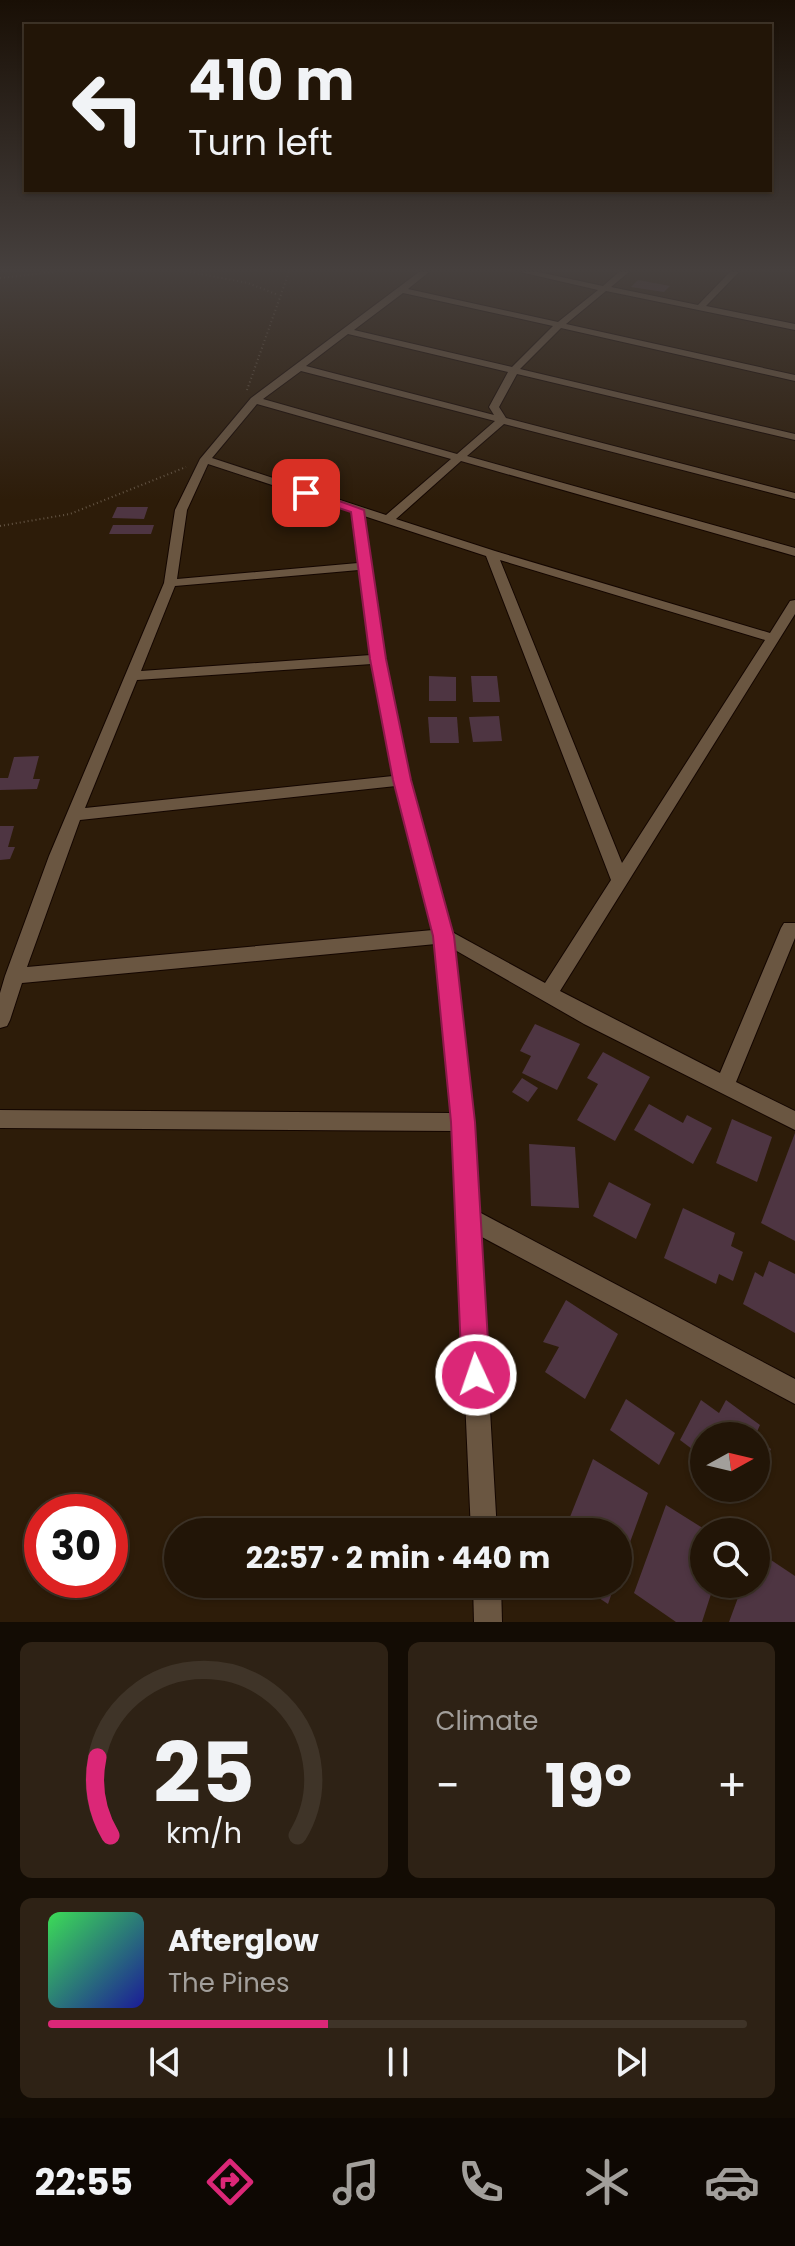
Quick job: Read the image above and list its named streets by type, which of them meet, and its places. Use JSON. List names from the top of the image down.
{
  "north": "right",
  "page": {
    "turn": ["410 m", "Turn left"],
    "limit": "30",
    "trip": "22:57 · 2 min · 440 m",
    "tile": "Climate",
    "heat": ["−", "19°", "+"],
    "song": ["Afterglow", "The Pines"],
    "tabs": "22:55",
    "gauge": ["25", "km/h"]
  }
}
